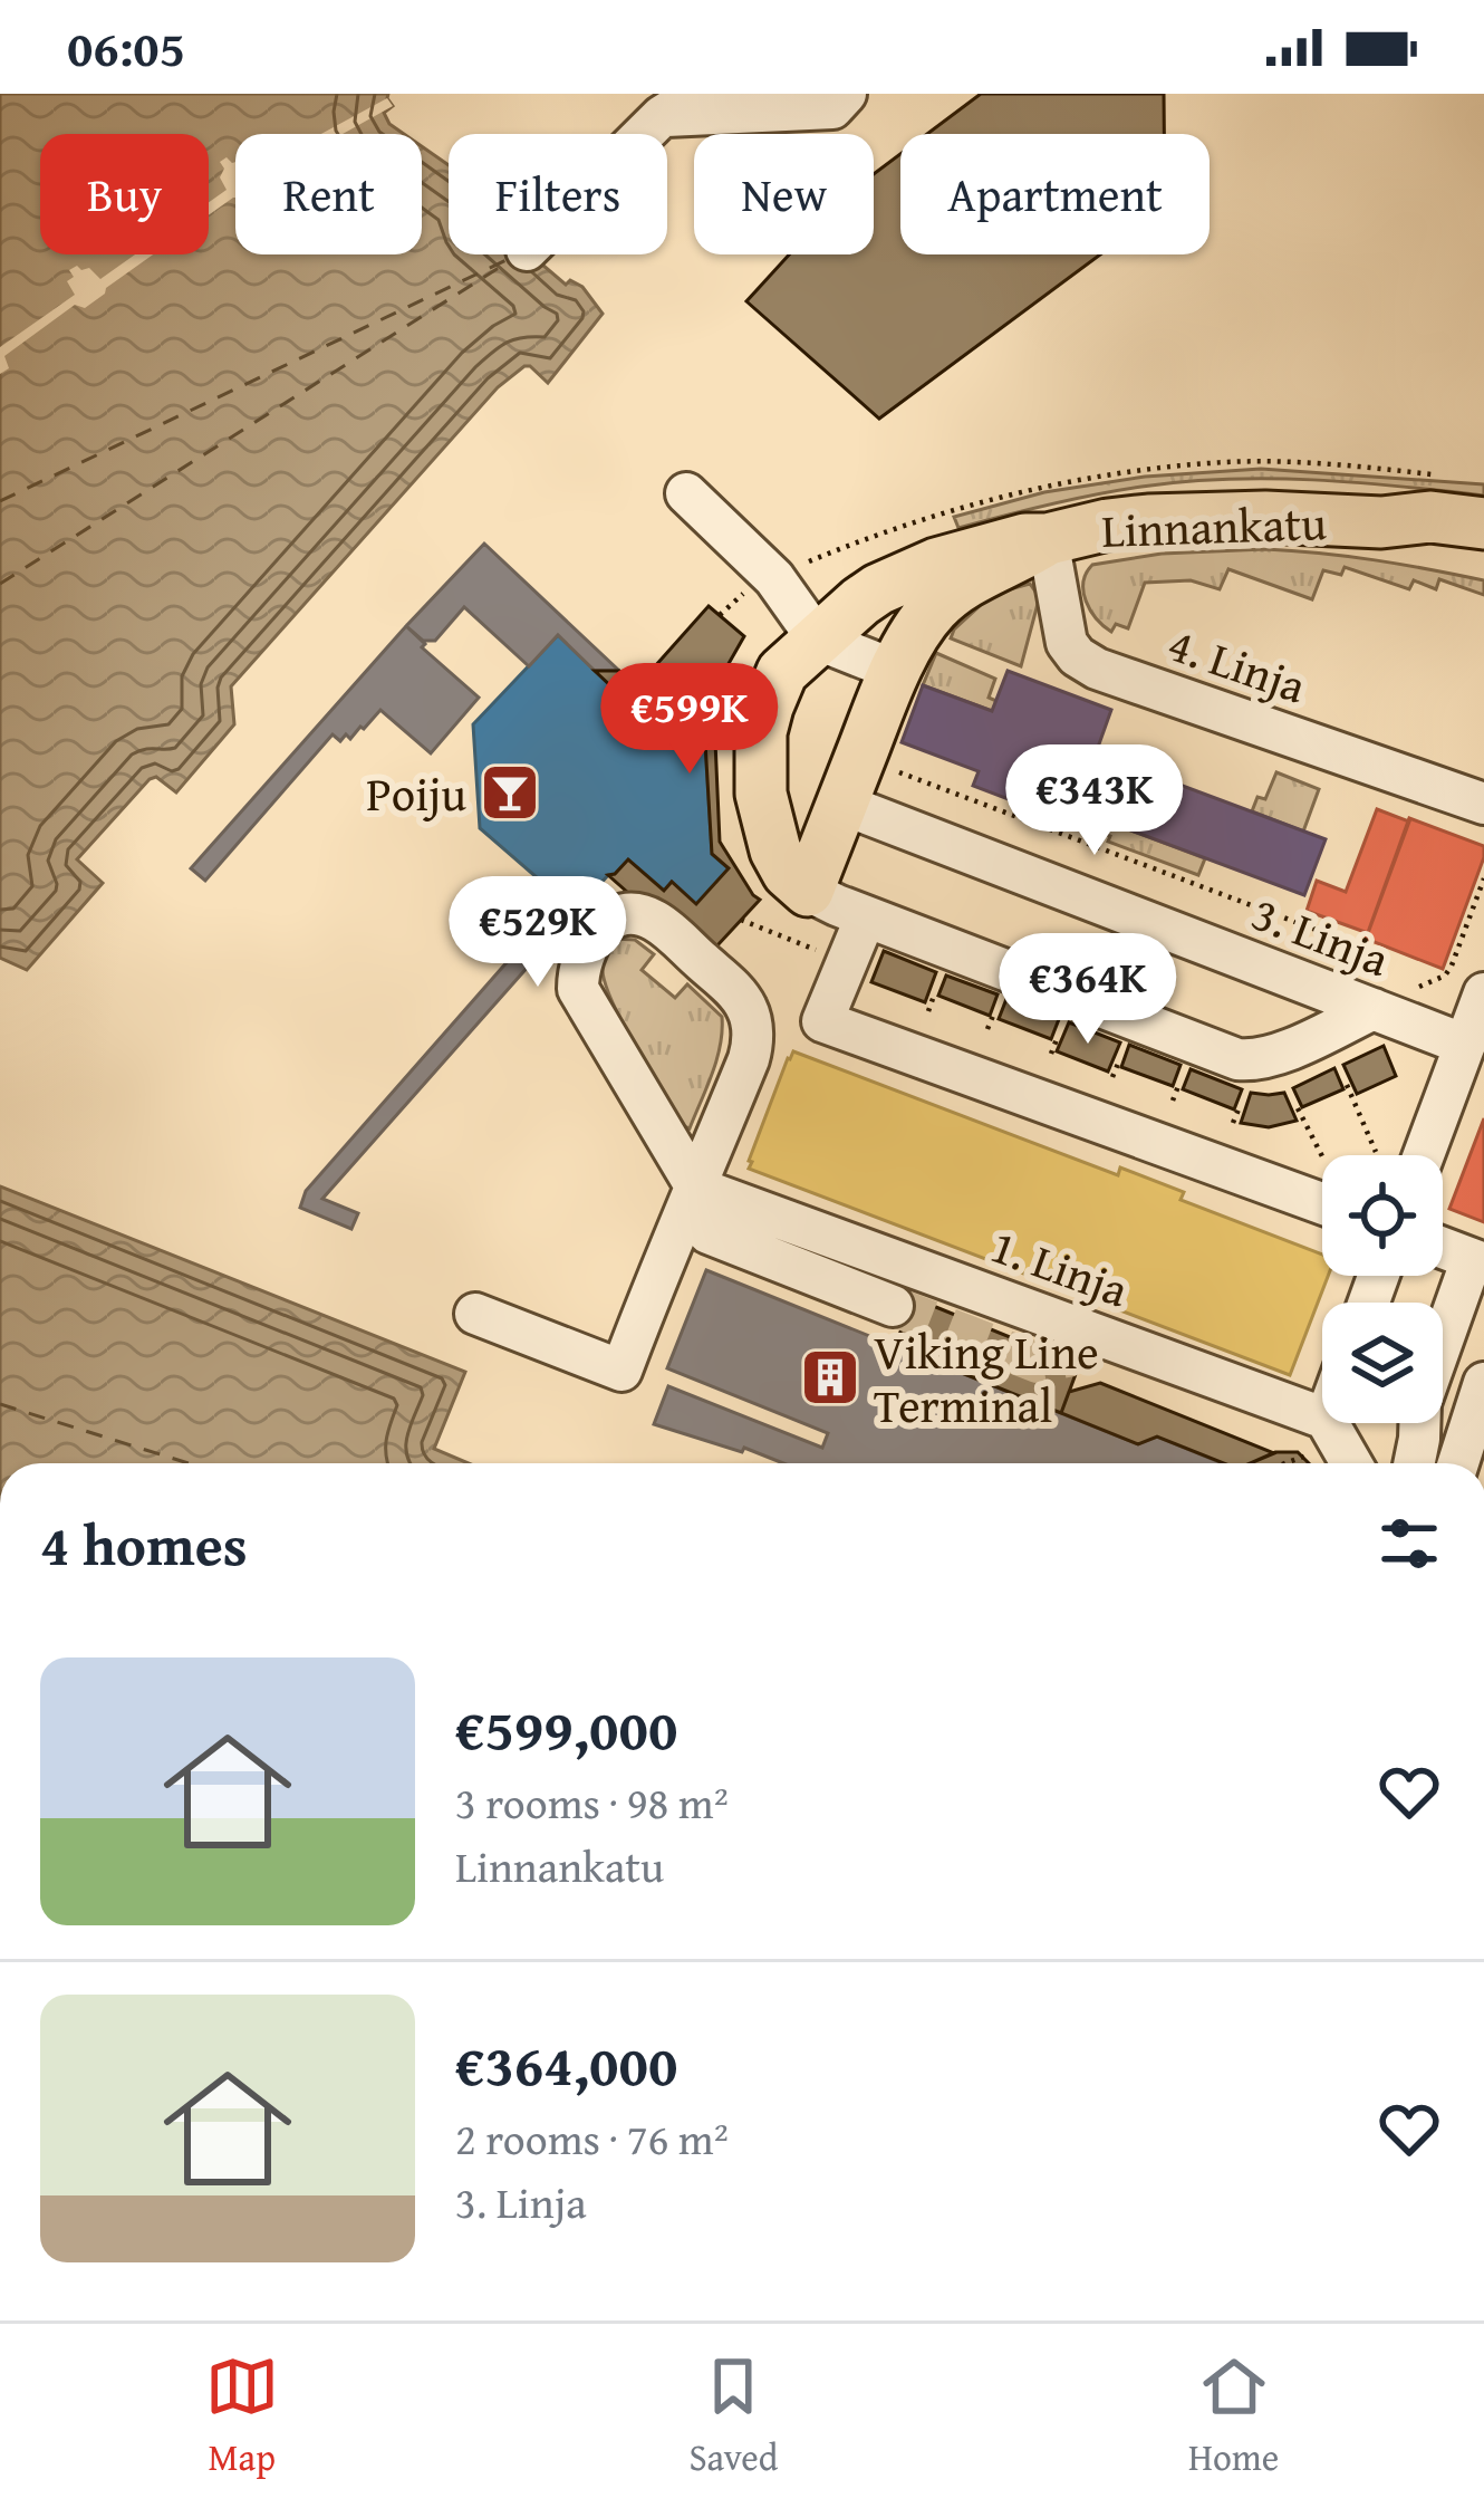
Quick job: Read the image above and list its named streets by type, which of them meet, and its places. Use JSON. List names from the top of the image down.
{
  "streets": {
    "main road": ["Linnankatu"],
    "street": ["4. Linja", "3. Linja", "1. Linja"]
  },
  "crossings": [
    ["Linnankatu", "4. Linja"],
    ["Linnankatu", "3. Linja"]
  ],
  "places": {
    "bar": ["Poiju"],
    "building": ["Viking Line Terminal"]
  },
  "page": {
    "status": "06:05",
    "chip": [
      "Buy",
      "Rent",
      "Filters",
      "New",
      "Apartment"
    ],
    "price": [
      "€599K",
      "€343K",
      "€529K",
      "€364K"
    ],
    "heading": "4 homes",
    "list": [
      {
        "name": "€599,000",
        "note": "3 rooms · 98 m² · Linnankatu"
      },
      {
        "name": "€364,000",
        "note": "2 rooms · 76 m² · 3. Linja"
      }
    ],
    "tabs": ["Map", "Saved", "Home"]
  }
}
